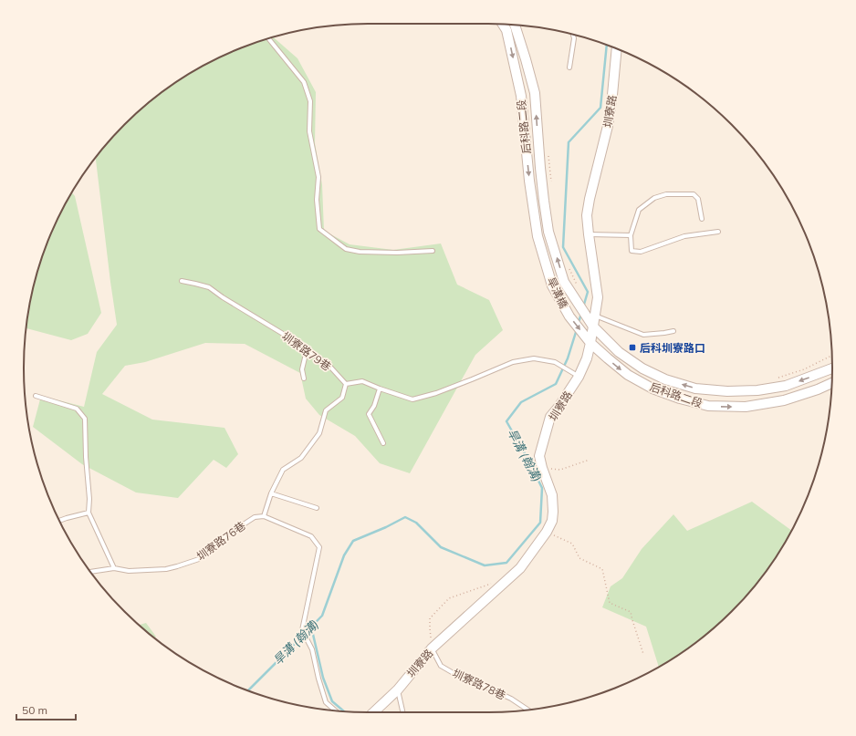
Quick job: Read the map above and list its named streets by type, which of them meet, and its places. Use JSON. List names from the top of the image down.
{
  "streets": {
    "street": ["圳寮路", "后科路二段", "旱溝橋"],
    "lane": ["圳寮路79巷", "圳寮路76巷", "圳寮路78巷"]
  },
  "crossings": [
    ["圳寮路", "后科路二段"],
    ["圳寮路", "旱溝橋"],
    ["圳寮路", "圳寮路78巷"],
    ["后科路二段", "旱溝橋"]
  ],
  "water": ["旱溝 (翰溝)"],
  "places": {
    "transit": ["后科圳寮路口"]
  },
  "scale_bar": "50 m"
}
